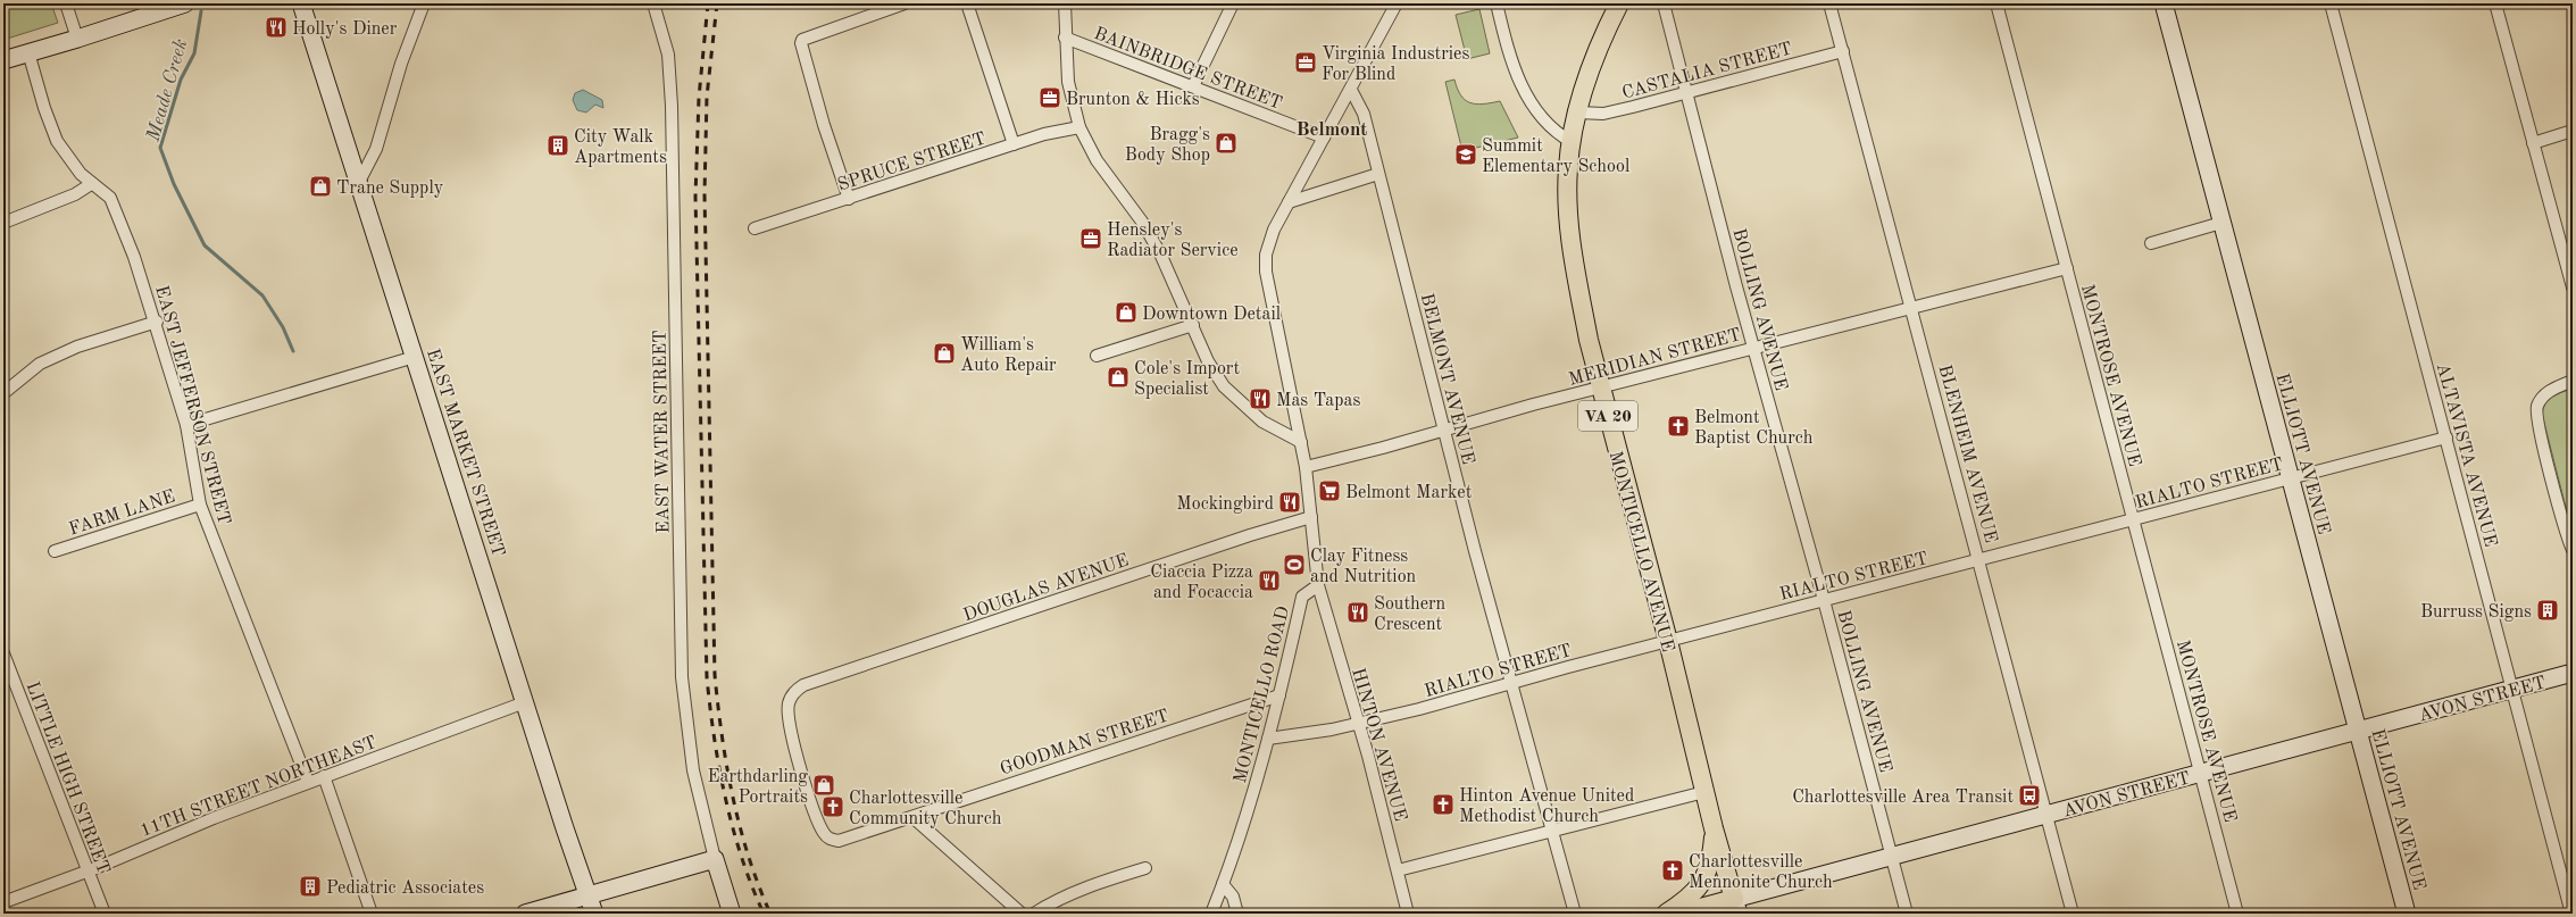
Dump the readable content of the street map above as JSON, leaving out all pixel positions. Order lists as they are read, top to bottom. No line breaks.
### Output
{"streets":{"main road":["VA 20","EAST MARKET STREET","ELLIOTT AVENUE","MONTICELLO AVENUE","AVON STREET"],"street":["BAINBRIDGE STREET","CASTALIA STREET","SPRUCE STREET","BOLLING AVENUE","MERIDIAN STREET","MONTROSE AVENUE","BELMONT AVENUE","EAST JEFFERSON STREET","EAST WATER STREET","BLENHEIM AVENUE","ALTAVISTA AVENUE","RIALTO STREET","FARM LANE","DOUGLAS AVENUE","MONTICELLO ROAD","GOODMAN STREET","HINTON AVENUE","LITTLE HIGH STREET","11TH STREET NORTHEAST"]},"crossings":[["CASTALIA STREET","BOLLING AVENUE"],["CASTALIA STREET","BLENHEIM AVENUE"],["CASTALIA STREET","MONTICELLO AVENUE"],["BOLLING AVENUE","MERIDIAN STREET"],["BOLLING AVENUE","RIALTO STREET"],["BOLLING AVENUE","AVON STREET"],["MERIDIAN STREET","MONTROSE AVENUE"],["MERIDIAN STREET","BELMONT AVENUE"],["MERIDIAN STREET","BLENHEIM AVENUE"],["MERIDIAN STREET","MONTICELLO AVENUE"],["MONTROSE AVENUE","RIALTO STREET"],["MONTROSE AVENUE","AVON STREET"],["BELMONT AVENUE","RIALTO STREET"],["EAST JEFFERSON STREET","FARM LANE"],["EAST JEFFERSON STREET","11TH STREET NORTHEAST"],["VA 20","MONTICELLO AVENUE"],["EAST MARKET STREET","11TH STREET NORTHEAST"],["BLENHEIM AVENUE","RIALTO STREET"],["BLENHEIM AVENUE","AVON STREET"],["ELLIOTT AVENUE","RIALTO STREET"],["ELLIOTT AVENUE","AVON STREET"],["ALTAVISTA AVENUE","RIALTO STREET"],["ALTAVISTA AVENUE","AVON STREET"],["RIALTO STREET","MONTICELLO AVENUE"],["RIALTO STREET","MONTICELLO ROAD"],["RIALTO STREET","HINTON AVENUE"],["MONTICELLO AVENUE","AVON STREET"],["DOUGLAS AVENUE","GOODMAN STREET"],["MONTICELLO ROAD","GOODMAN STREET"],["MONTICELLO ROAD","HINTON AVENUE"],["LITTLE HIGH STREET","11TH STREET NORTHEAST"]],"districts":["Belmont"],"water":["Meade Creek"],"places":{"restaurant":["Holly's Diner","Mas Tapas","Mockingbird","Ciaccia Pizza and Focaccia","Southern Crescent"],"office":["Virginia Industries For Blind","Brunton & Hicks","Hensley's Radiator Service"],"shop":["Bragg's Body Shop","Trane Supply","Downtown Detail","William's Auto Repair","Cole's Import Specialist","Earthdarling Portraits"],"building":["City Walk Apartments","Burruss Signs","Pediatric Associates"],"school or university":["Summit Elementary School"],"church":["Belmont Baptist Church","Hinton Avenue United Methodist Church","Charlottesville Community Church","Charlottesville Mennonite Church"],"supermarket":["Belmont Market"],"sports":["Clay Fitness and Nutrition"],"bus stop":["Charlottesville Area Transit"]}}
